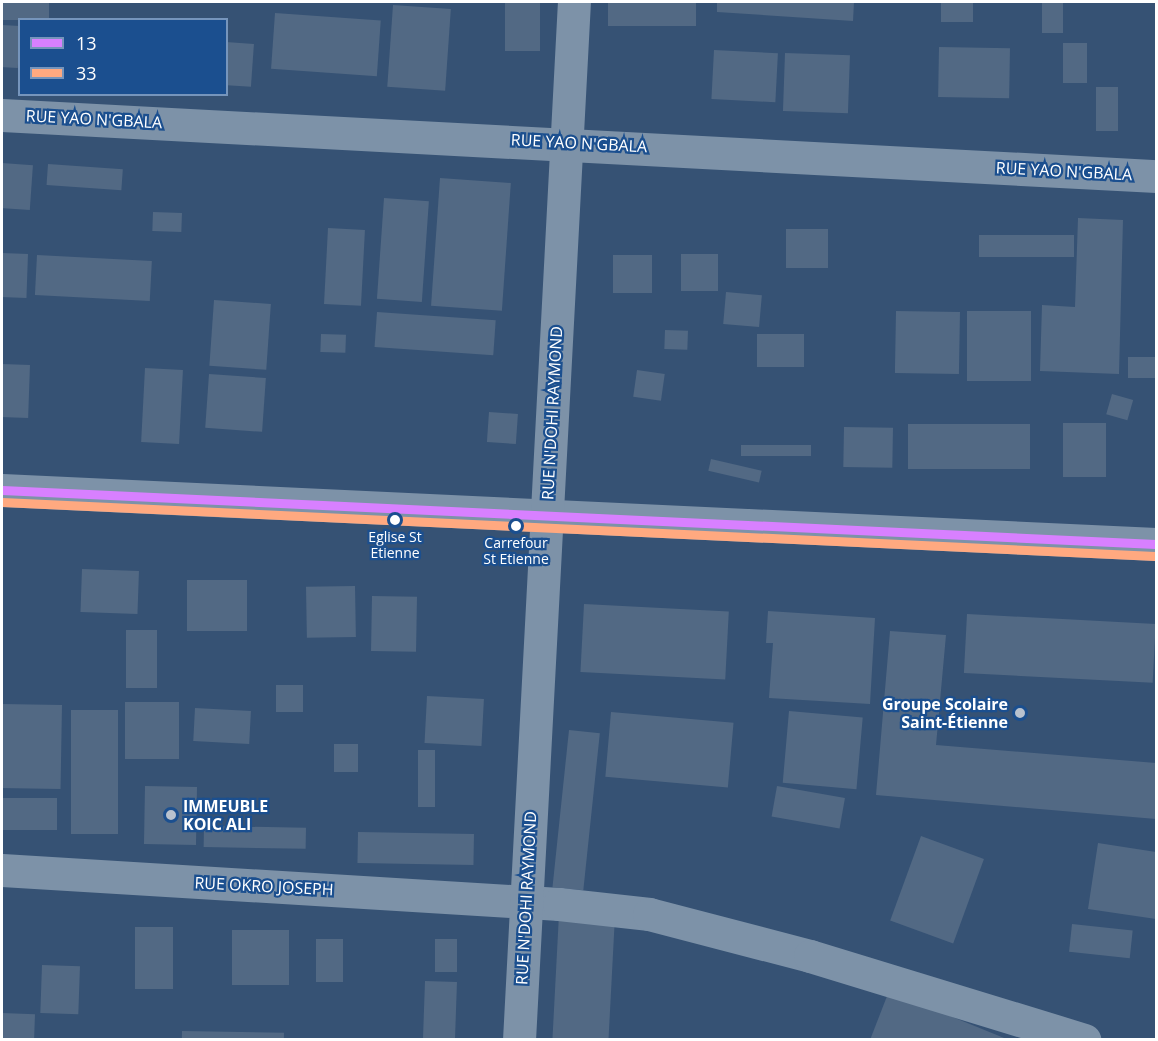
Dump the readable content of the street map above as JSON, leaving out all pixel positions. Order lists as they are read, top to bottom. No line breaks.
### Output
{"streets":{"street":["RUE YAO N'GBALA","RUE N'DOHI RAYMOND","RUE OKRO JOSEPH"]},"crossings":[["RUE YAO N'GBALA","RUE N'DOHI RAYMOND"],["RUE N'DOHI RAYMOND","RUE OKRO JOSEPH"]],"places":["Eglise St Etienne","Carrefour St Etienne","Groupe Scolaire Saint-Étienne","IMMEUBLE KOIC ALI"],"lines":["transit line 13","transit line 33"],"legend":["13","33"]}
